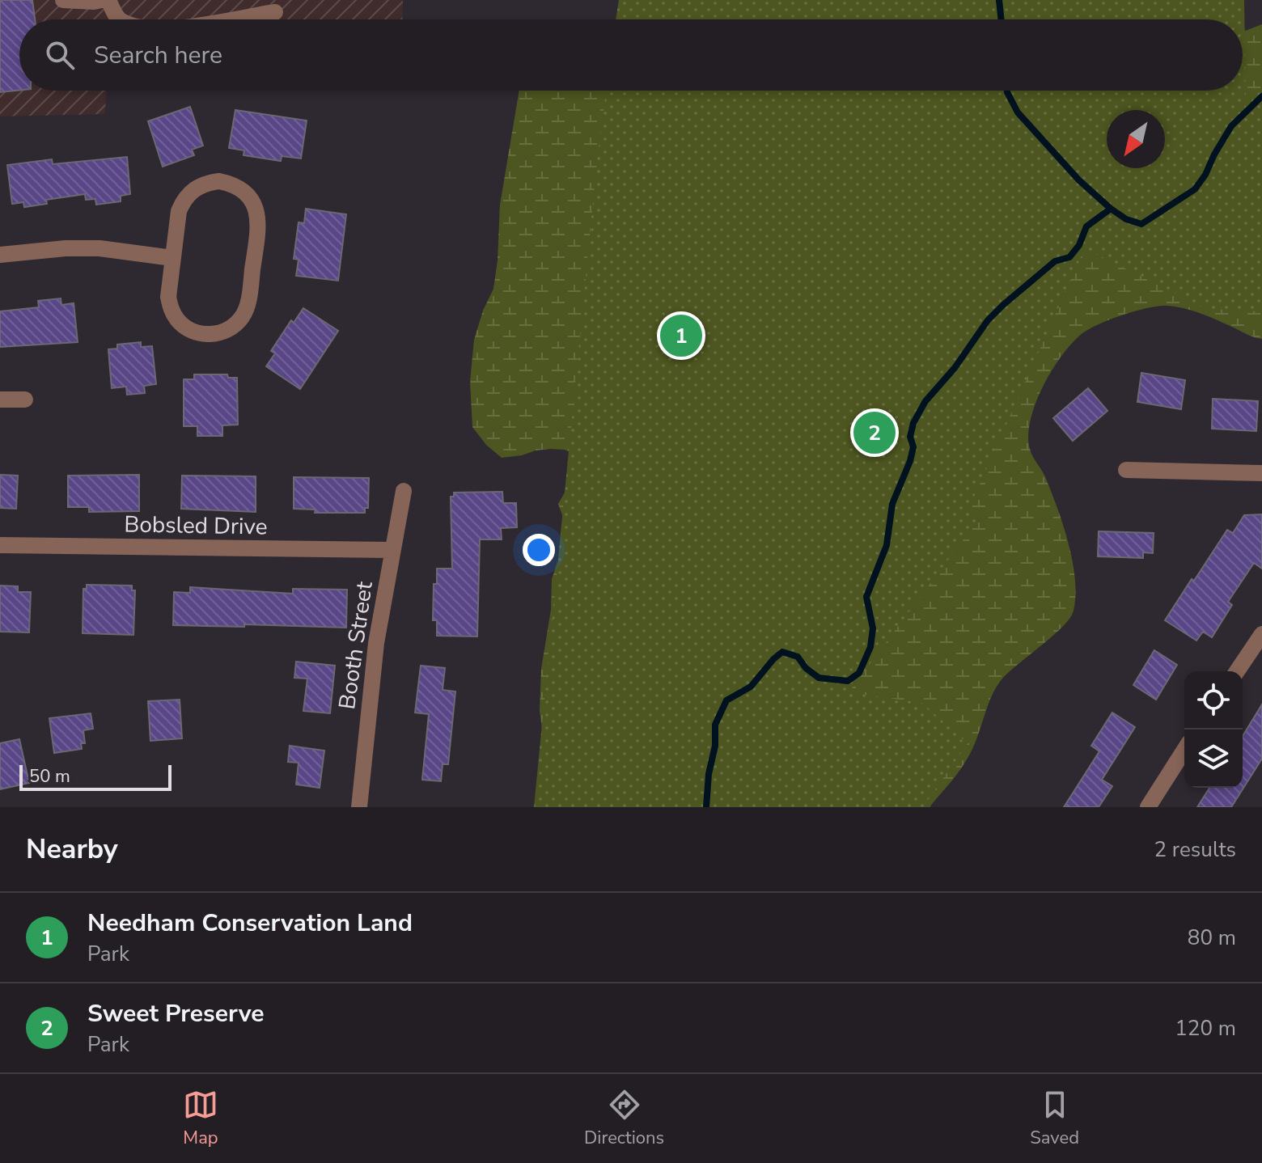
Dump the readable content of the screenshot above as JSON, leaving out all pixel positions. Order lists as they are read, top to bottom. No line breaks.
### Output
{"streets":{"street":["Bobsled Drive","Booth Street"]},"crossings":[["Bobsled Drive","Booth Street"]],"scale_bar":"50 m","north":"bottom left","page":{"search":"Search here","pins":["1","2"],"scale":"50 m","heading":["Nearby","2 results"],"list":[{"mark":"1","name":"Needham Conservation Land","note":"Park","value":"80 m"},{"mark":"2","name":"Sweet Preserve","note":"Park","value":"120 m"}],"nav":["Map","Directions","Saved"]}}
